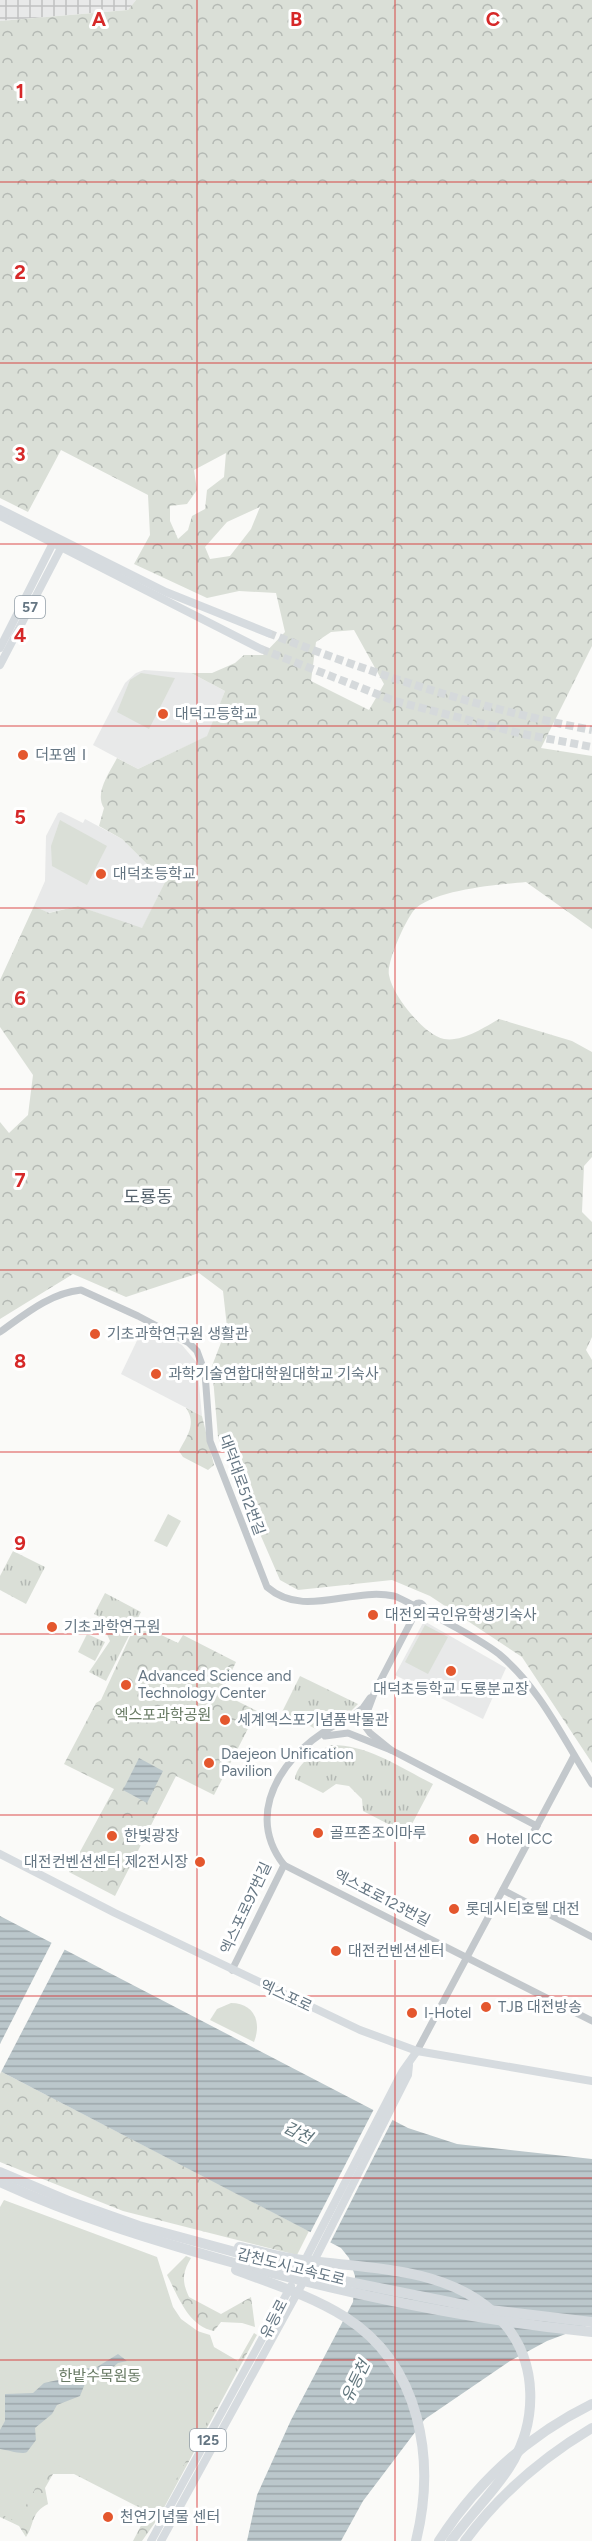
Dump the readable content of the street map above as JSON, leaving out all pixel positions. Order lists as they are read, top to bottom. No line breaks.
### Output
{"streets":{"highway":["갑천도시고속도로"],"main road":["57","엑스포로","유등로","125"],"street":["대덕대로512번길","엑스포로123번길","엑스포로97번길"]},"crossings":[["엑스포로123번길","엑스포로97번길"],["엑스포로97번길","엑스포로"],["엑스포로","유등로"]],"districts":["도룡동"],"water":["갑천","유등천"],"parks":["엑스포과학공원","한밭수목원동"],"places":["대덕고등학교","더포엠Ⅰ","대덕초등학교","기초과학연구원 생활관","과학기술연합대학원대학교 기숙사","대전외국인유학생기숙사","기초과학연구원","대덕초등학교 도룡분교장","Advanced Science and Technology Center","세계엑스포기념품박물관","Daejeon Unification Pavilion","골프존조이마루","한빛광장","Hotel ICC","대전컨벤션센터 제2전시장","롯데시티호텔 대전","대전컨벤션센터","TJB 대전방송","I-Hotel","천연기념물 센터"],"grid":{"columns":["A","B","C"],"rows":["1","2","3","4","5","6","7","8","9"]}}
